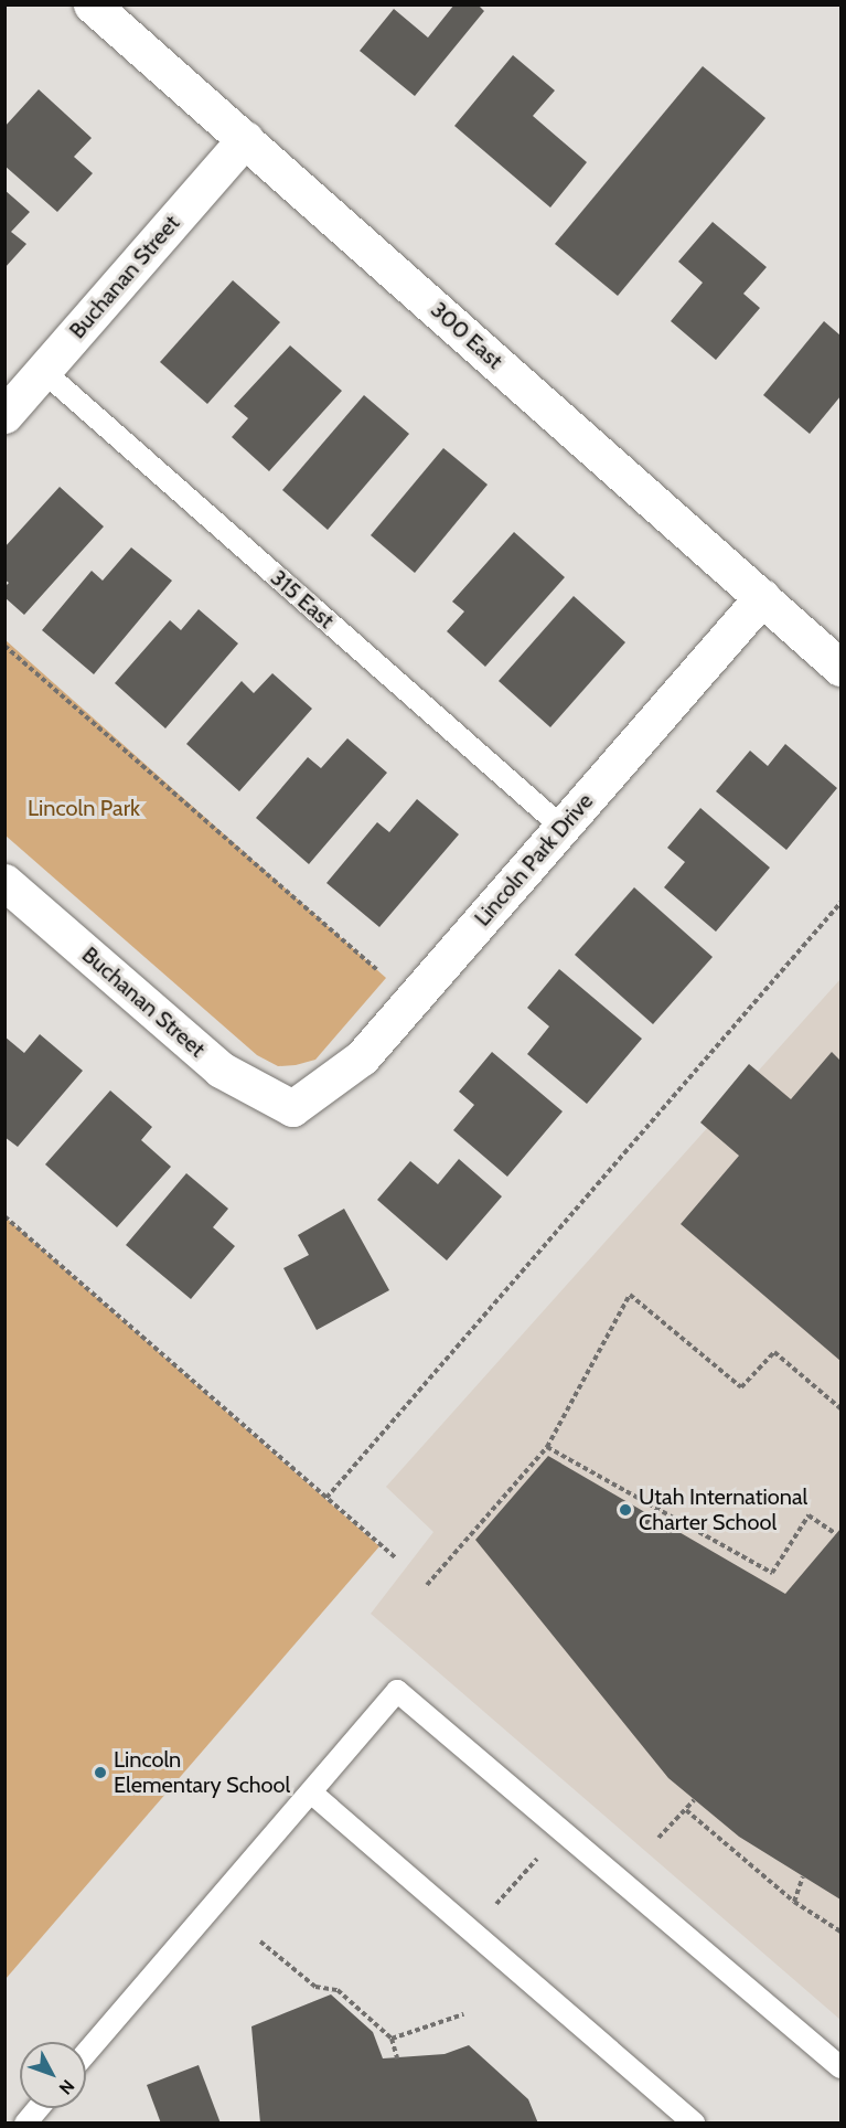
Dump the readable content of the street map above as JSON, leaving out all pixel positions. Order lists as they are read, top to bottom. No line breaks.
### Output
{"streets":{"street":["Buchanan Street","300 East","Lincoln Park Drive"],"lane":["315 East"]},"crossings":[["Buchanan Street","300 East"],["Buchanan Street","315 East"],["Buchanan Street","Lincoln Park Drive"],["300 East","Lincoln Park Drive"],["315 East","Lincoln Park Drive"]],"parks":["Lincoln Park"],"places":["Utah International Charter School","Lincoln Elementary School"],"north":"bottom right"}
